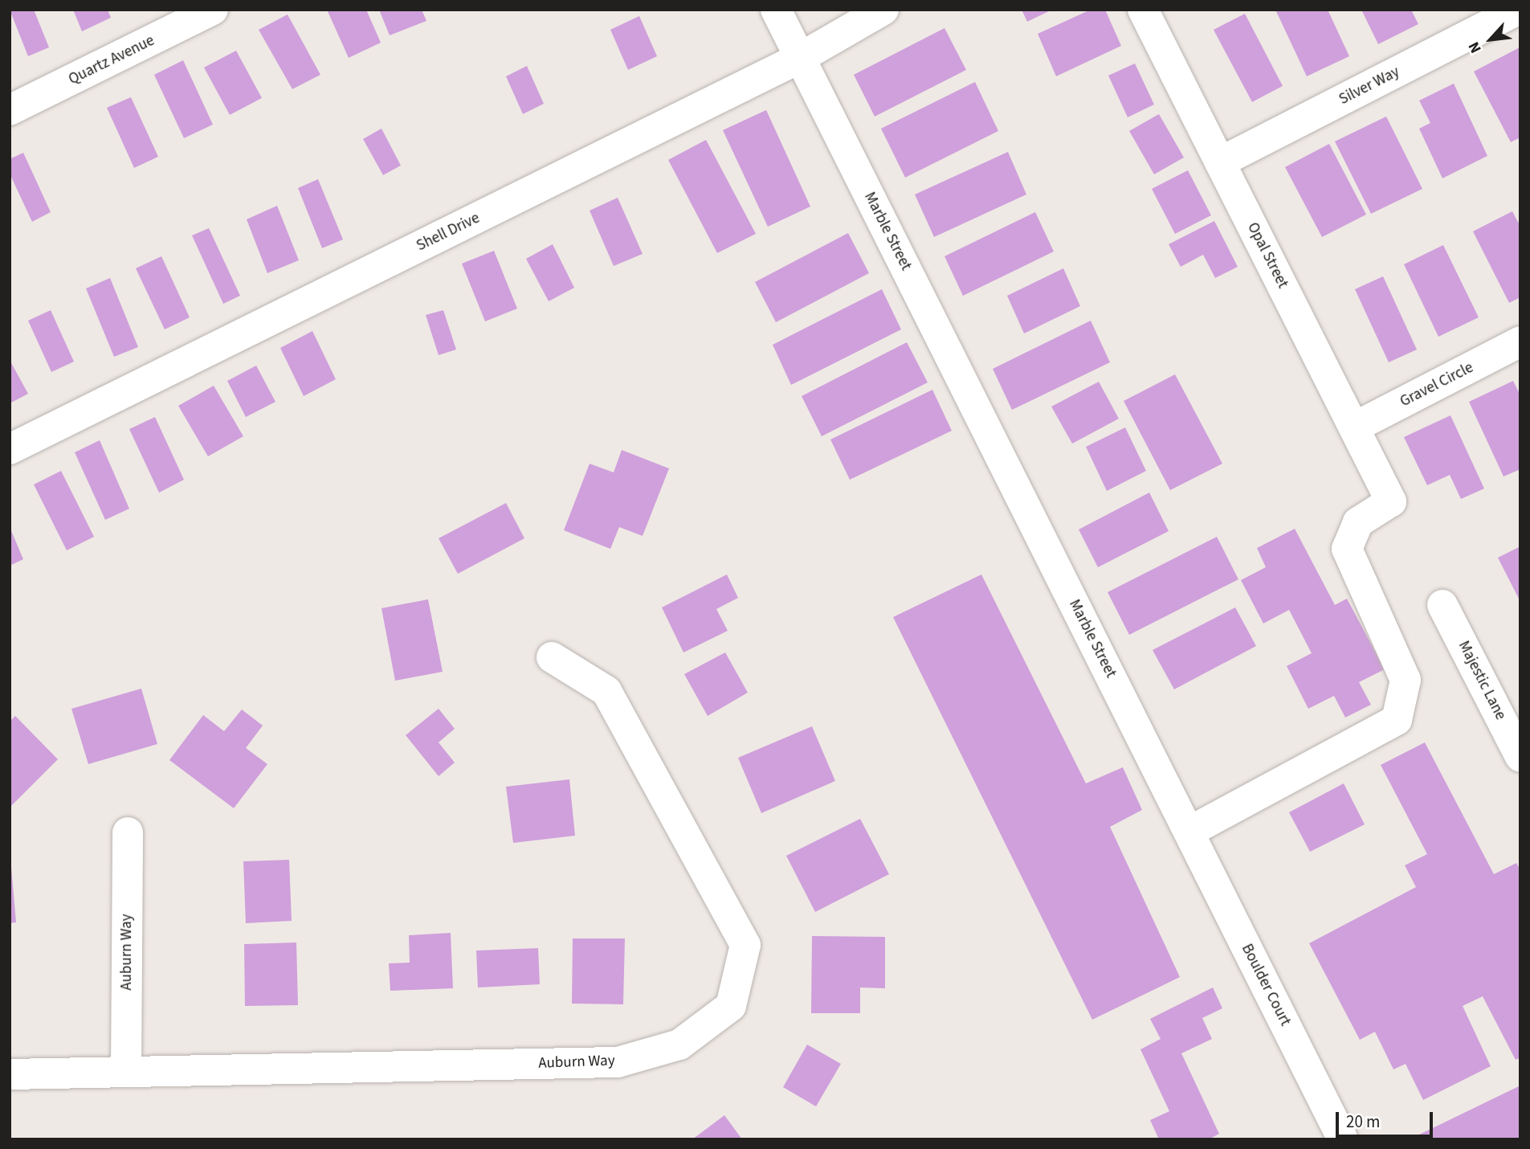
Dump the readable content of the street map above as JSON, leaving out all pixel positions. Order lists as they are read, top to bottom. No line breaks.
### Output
{"streets":{"street":["Quartz Avenue","Silver Way","Marble Street","Shell Drive","Opal Street","Gravel Circle","Majestic Lane","Auburn Way","Boulder Court"]},"crossings":[["Silver Way","Opal Street"],["Marble Street","Shell Drive"],["Marble Street","Opal Street"],["Marble Street","Boulder Court"],["Opal Street","Gravel Circle"],["Opal Street","Boulder Court"]],"scale_bar":"20 m","north":"bottom left"}
